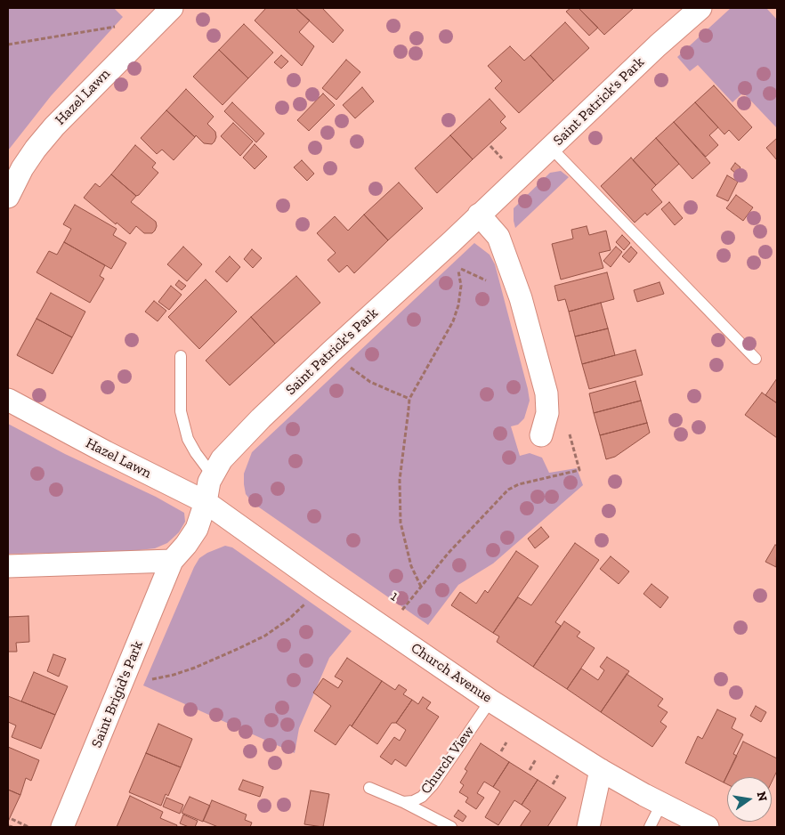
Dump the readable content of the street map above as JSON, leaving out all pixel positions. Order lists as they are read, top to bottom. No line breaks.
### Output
{"streets":{"street":["Hazel Lawn","Saint Patrick's Park","Church Avenue","Saint Brigid's Park"],"lane":["Church View"]},"crossings":[["Hazel Lawn","Saint Patrick's Park"],["Hazel Lawn","Church Avenue"],["Hazel Lawn","Saint Brigid's Park"],["Saint Patrick's Park","Church Avenue"],["Saint Patrick's Park","Saint Brigid's Park"],["Church Avenue","Saint Brigid's Park"],["Church Avenue","Church View"]],"north":"right"}
